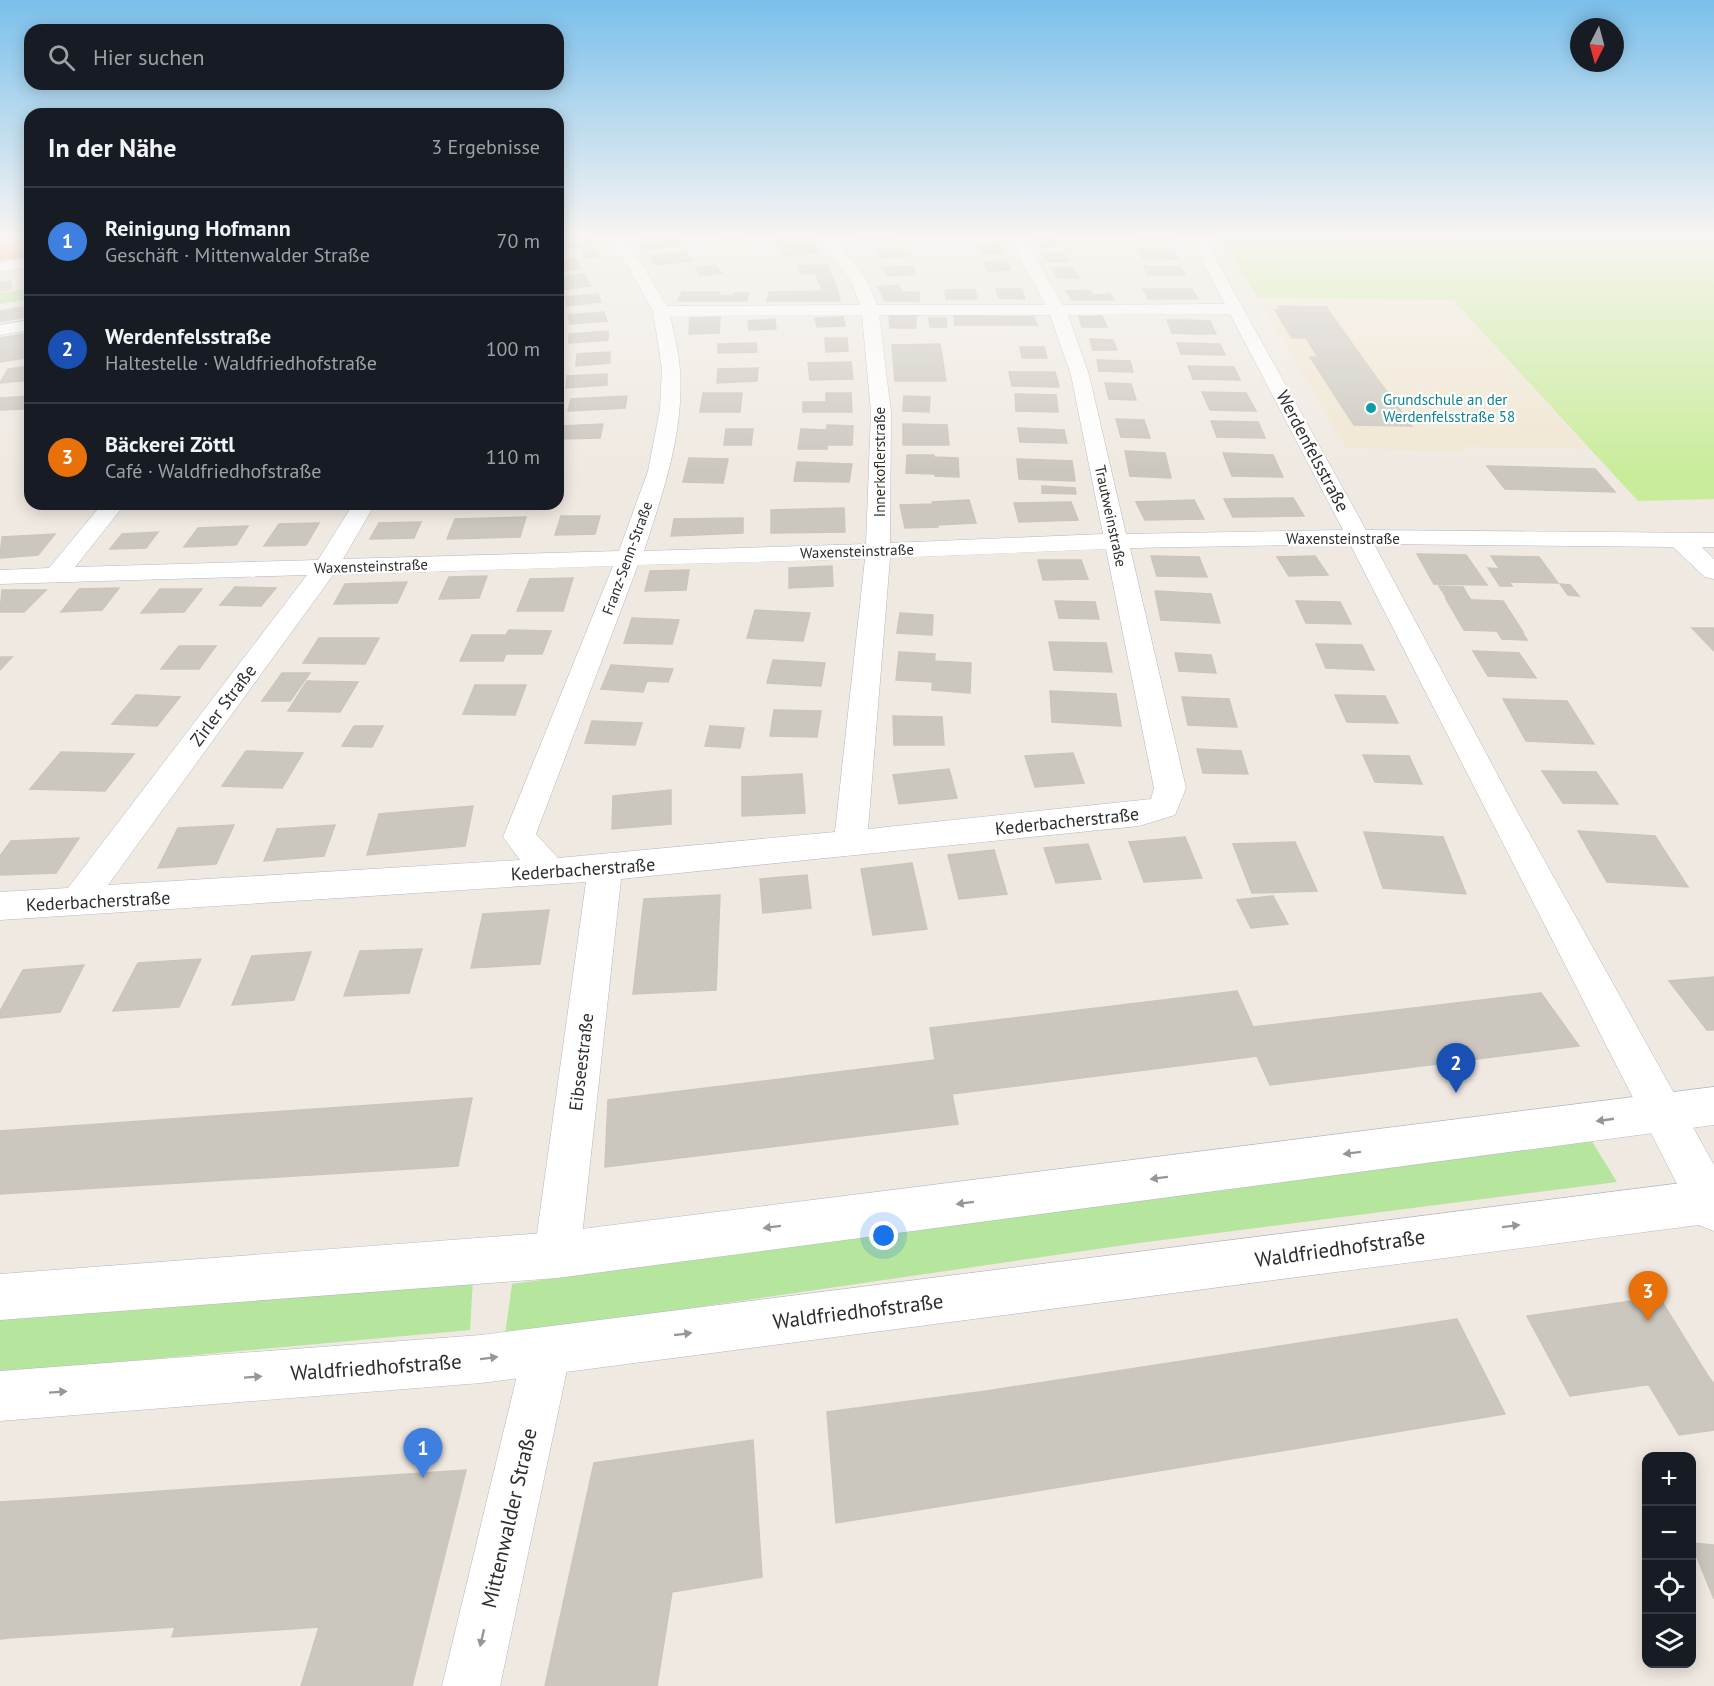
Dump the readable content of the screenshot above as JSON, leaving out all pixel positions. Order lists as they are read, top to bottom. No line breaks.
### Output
{"streets":{"street":["Werdenfelsstraße","Innerkoflerstraße","Trautweinstraße","Waxensteinstraße","Franz-Senn-Straße","Zirler Straße","Kederbacherstraße","Eibseestraße","Waldfriedhofstraße","Mittenwalder Straße"]},"crossings":[["Werdenfelsstraße","Waxensteinstraße"],["Werdenfelsstraße","Waldfriedhofstraße"],["Innerkoflerstraße","Waxensteinstraße"],["Innerkoflerstraße","Kederbacherstraße"],["Trautweinstraße","Waxensteinstraße"],["Trautweinstraße","Kederbacherstraße"],["Waxensteinstraße","Franz-Senn-Straße"],["Waxensteinstraße","Zirler Straße"],["Franz-Senn-Straße","Kederbacherstraße"],["Zirler Straße","Kederbacherstraße"],["Kederbacherstraße","Eibseestraße"],["Waldfriedhofstraße","Mittenwalder Straße"]],"one_way":["Mittenwalder Straße"],"places":["Grundschule an der Werdenfelsstraße 58"],"north":"bottom","page":{"search":"Hier suchen","heading":["In der Nähe","3 Ergebnisse"],"list":[{"mark":"1","name":"Reinigung Hofmann","note":"Geschäft · Mittenwalder Straße","value":"70 m"},{"mark":"2","name":"Werdenfelsstraße","note":"Haltestelle · Waldfriedhofstraße","value":"100 m"},{"mark":"3","name":"Bäckerei Zöttl","note":"Café · Waldfriedhofstraße","value":"110 m"}],"pins":["2","3","1"],"map_buttons":["+","−"]}}
